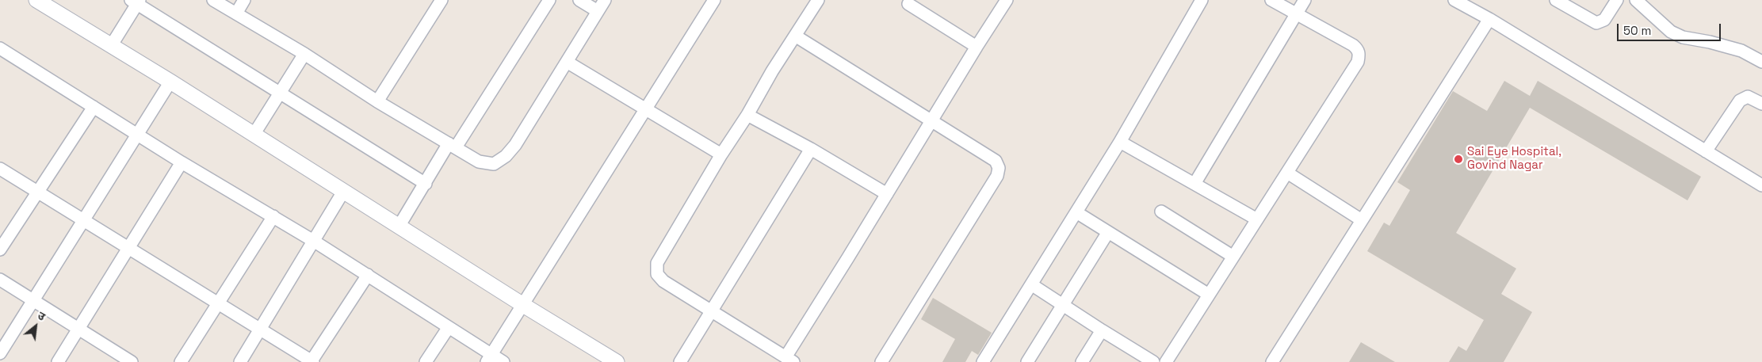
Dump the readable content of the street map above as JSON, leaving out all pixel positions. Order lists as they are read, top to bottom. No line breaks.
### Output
{"places":["Sai Eye Hospital, Govind Nagar"],"scale_bar":"50 m","north":"top right"}
